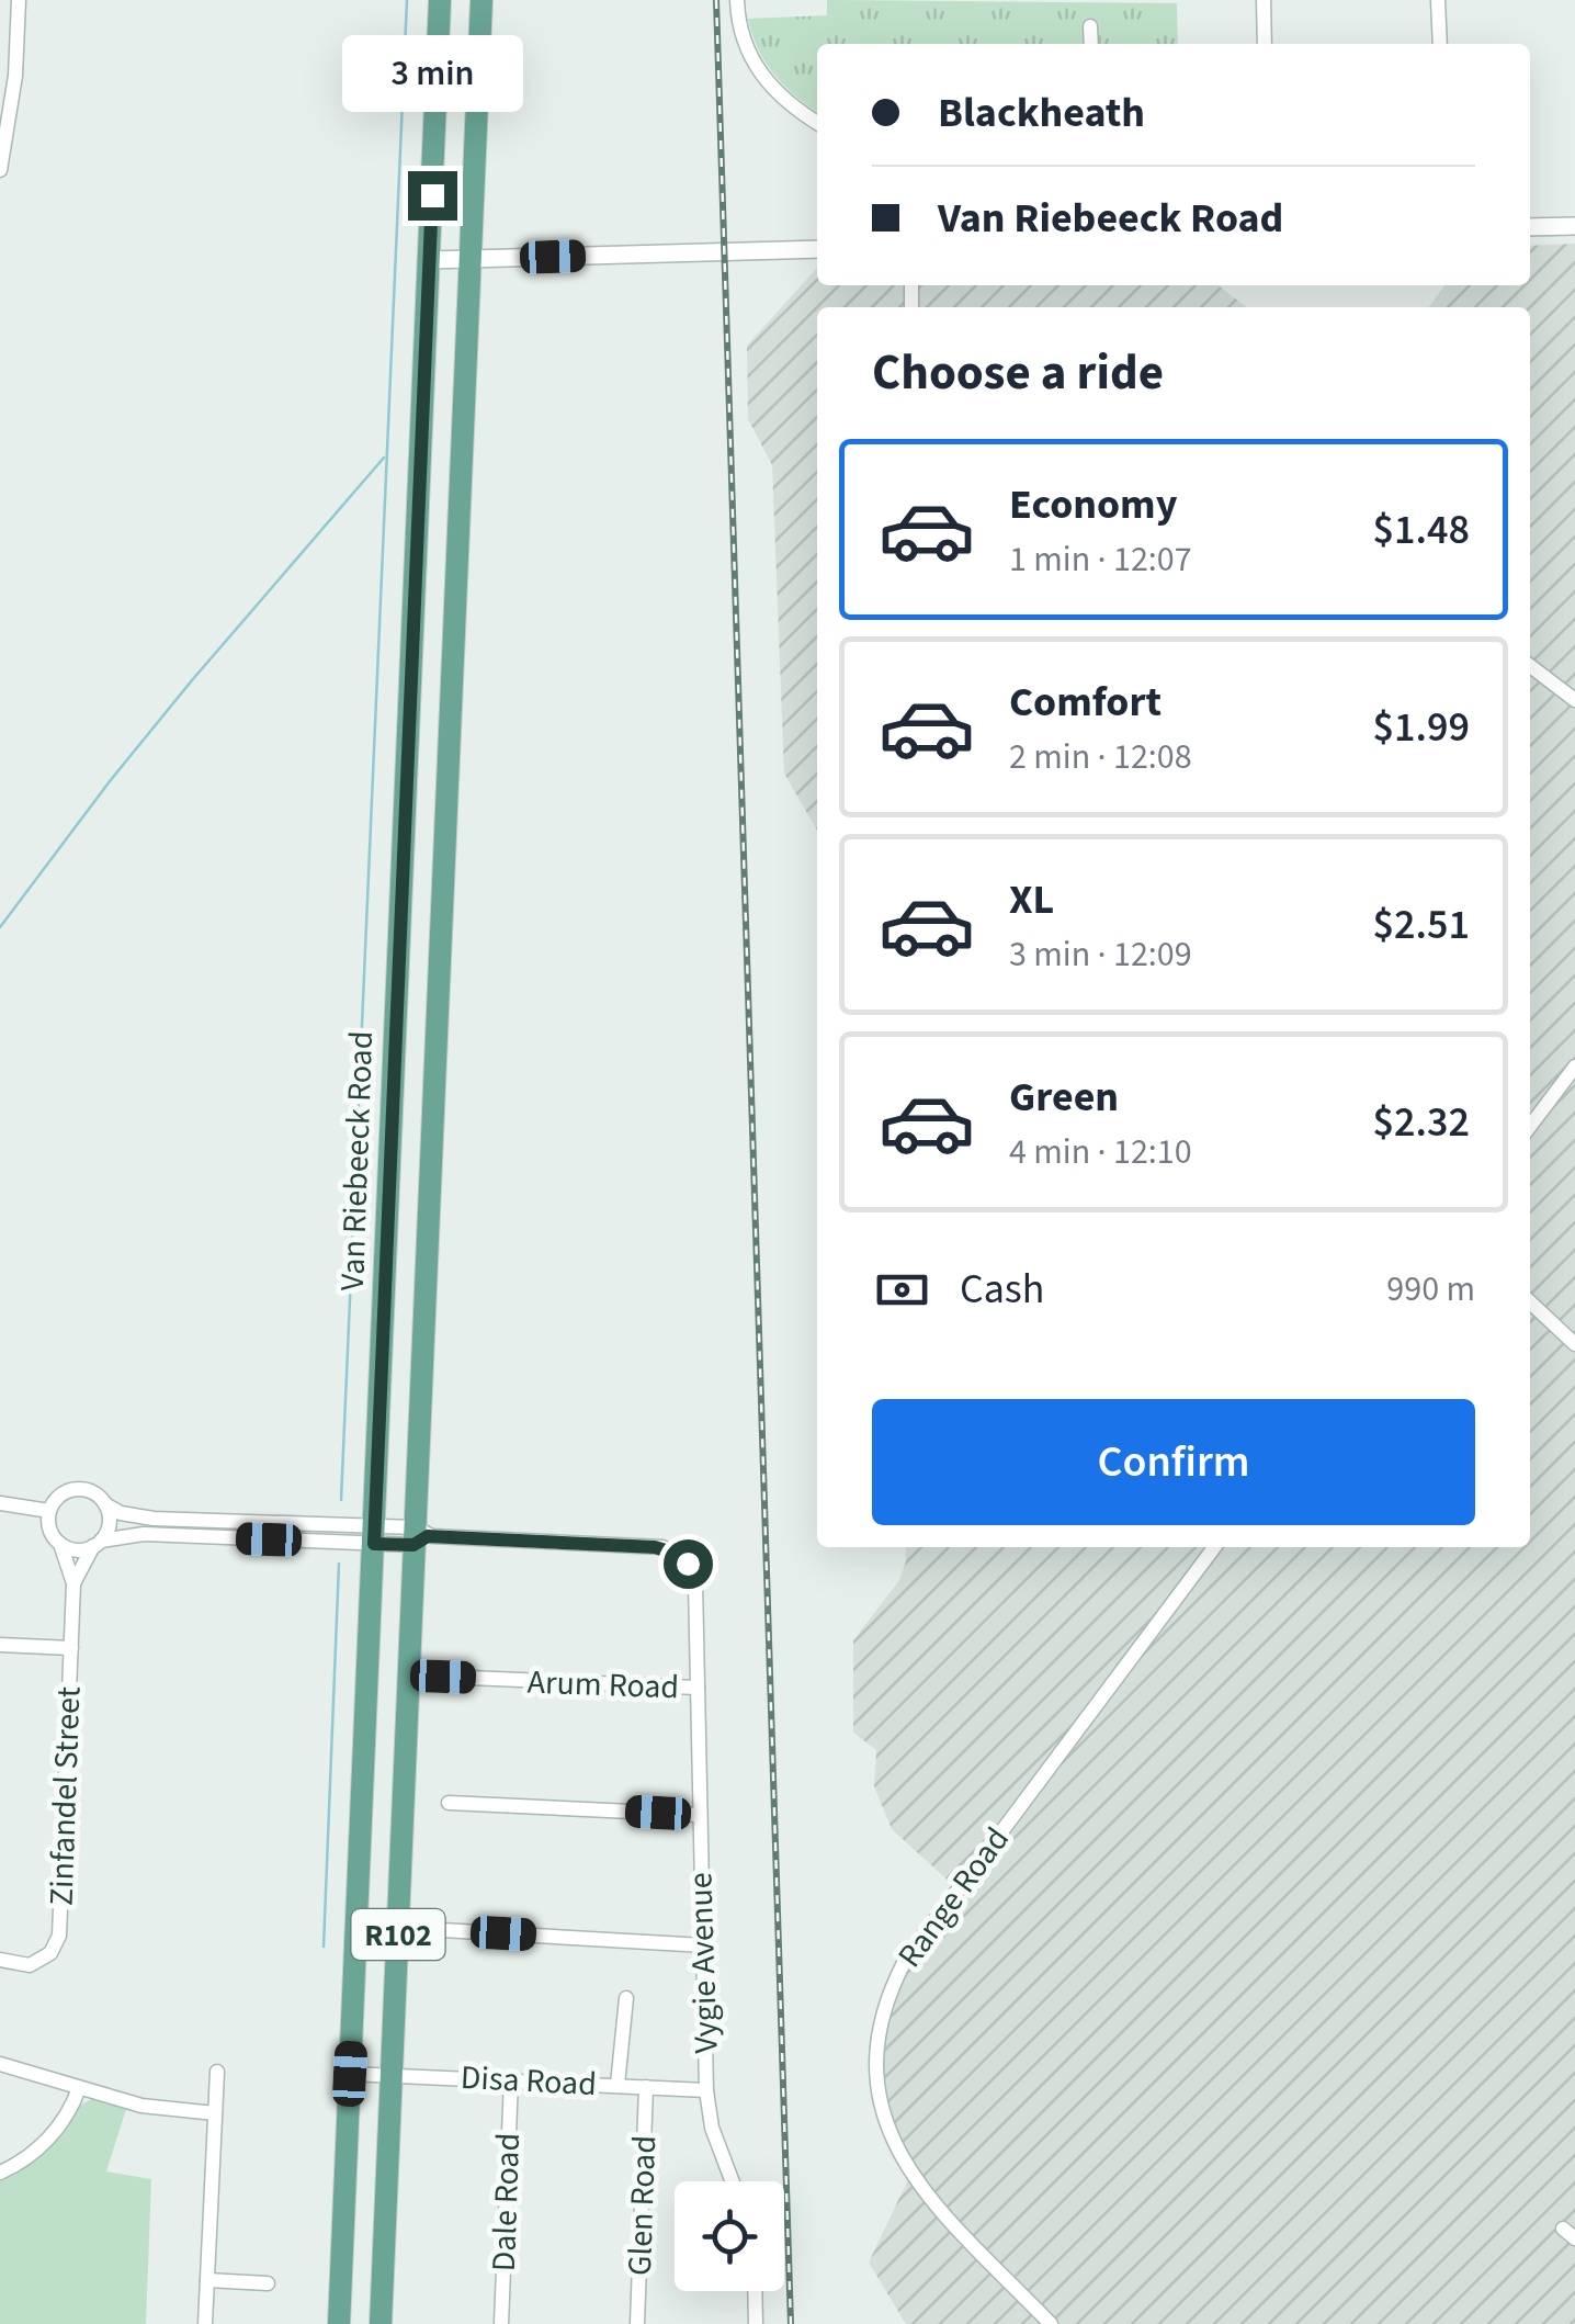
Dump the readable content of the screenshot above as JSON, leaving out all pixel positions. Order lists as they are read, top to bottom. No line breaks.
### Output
{"streets":{"main road":["Van Riebeeck Road","R102"],"street":["Arum Road","Zinfandel Street","Range Road","Vygie Avenue","Disa Road","Dale Road","Glen Road"]},"crossings":[["Van Riebeeck Road","Disa Road"],["Arum Road","Vygie Avenue"],["R102","Vygie Avenue"],["R102","Disa Road"],["Vygie Avenue","Disa Road"],["Disa Road","Dale Road"],["Disa Road","Glen Road"]],"page":{"bubble":"3 min","banner":["Blackheath","Van Riebeeck Road"],"heading":"Choose a ride","list":[{"name":"Economy","note":"1 min · 12:07","value":"$1.48"},{"name":"Comfort","note":"2 min · 12:08","value":"$1.99"},{"name":"XL","note":"3 min · 12:09","value":"$2.51"},{"name":"Green","note":"4 min · 12:10","value":"$2.32"}],"pay":["Cash","990 m"],"buttons":"Confirm"}}
